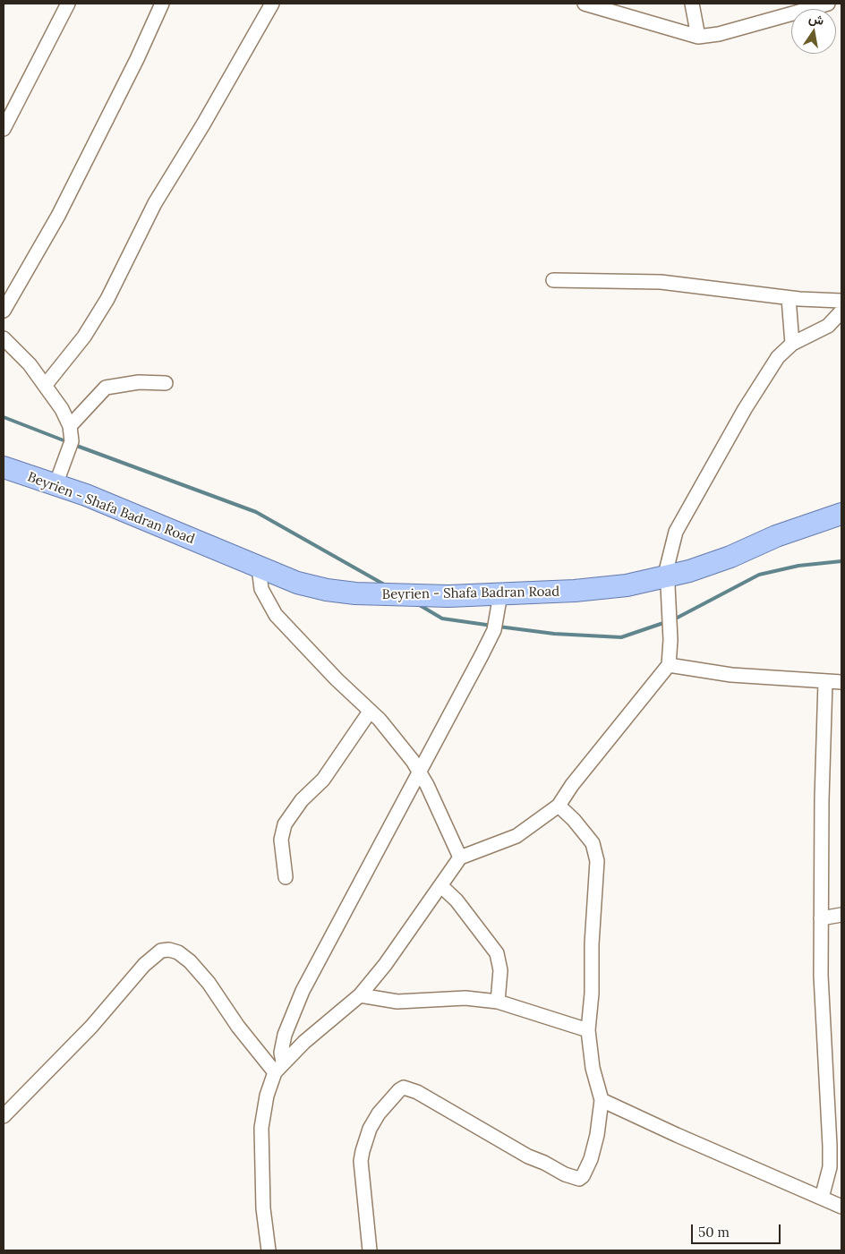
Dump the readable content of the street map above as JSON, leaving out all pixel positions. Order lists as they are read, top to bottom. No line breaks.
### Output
{"streets":{"main road":["Beyrien - Shafa Badran Road"]},"scale_bar":"50 m","north":"top"}
